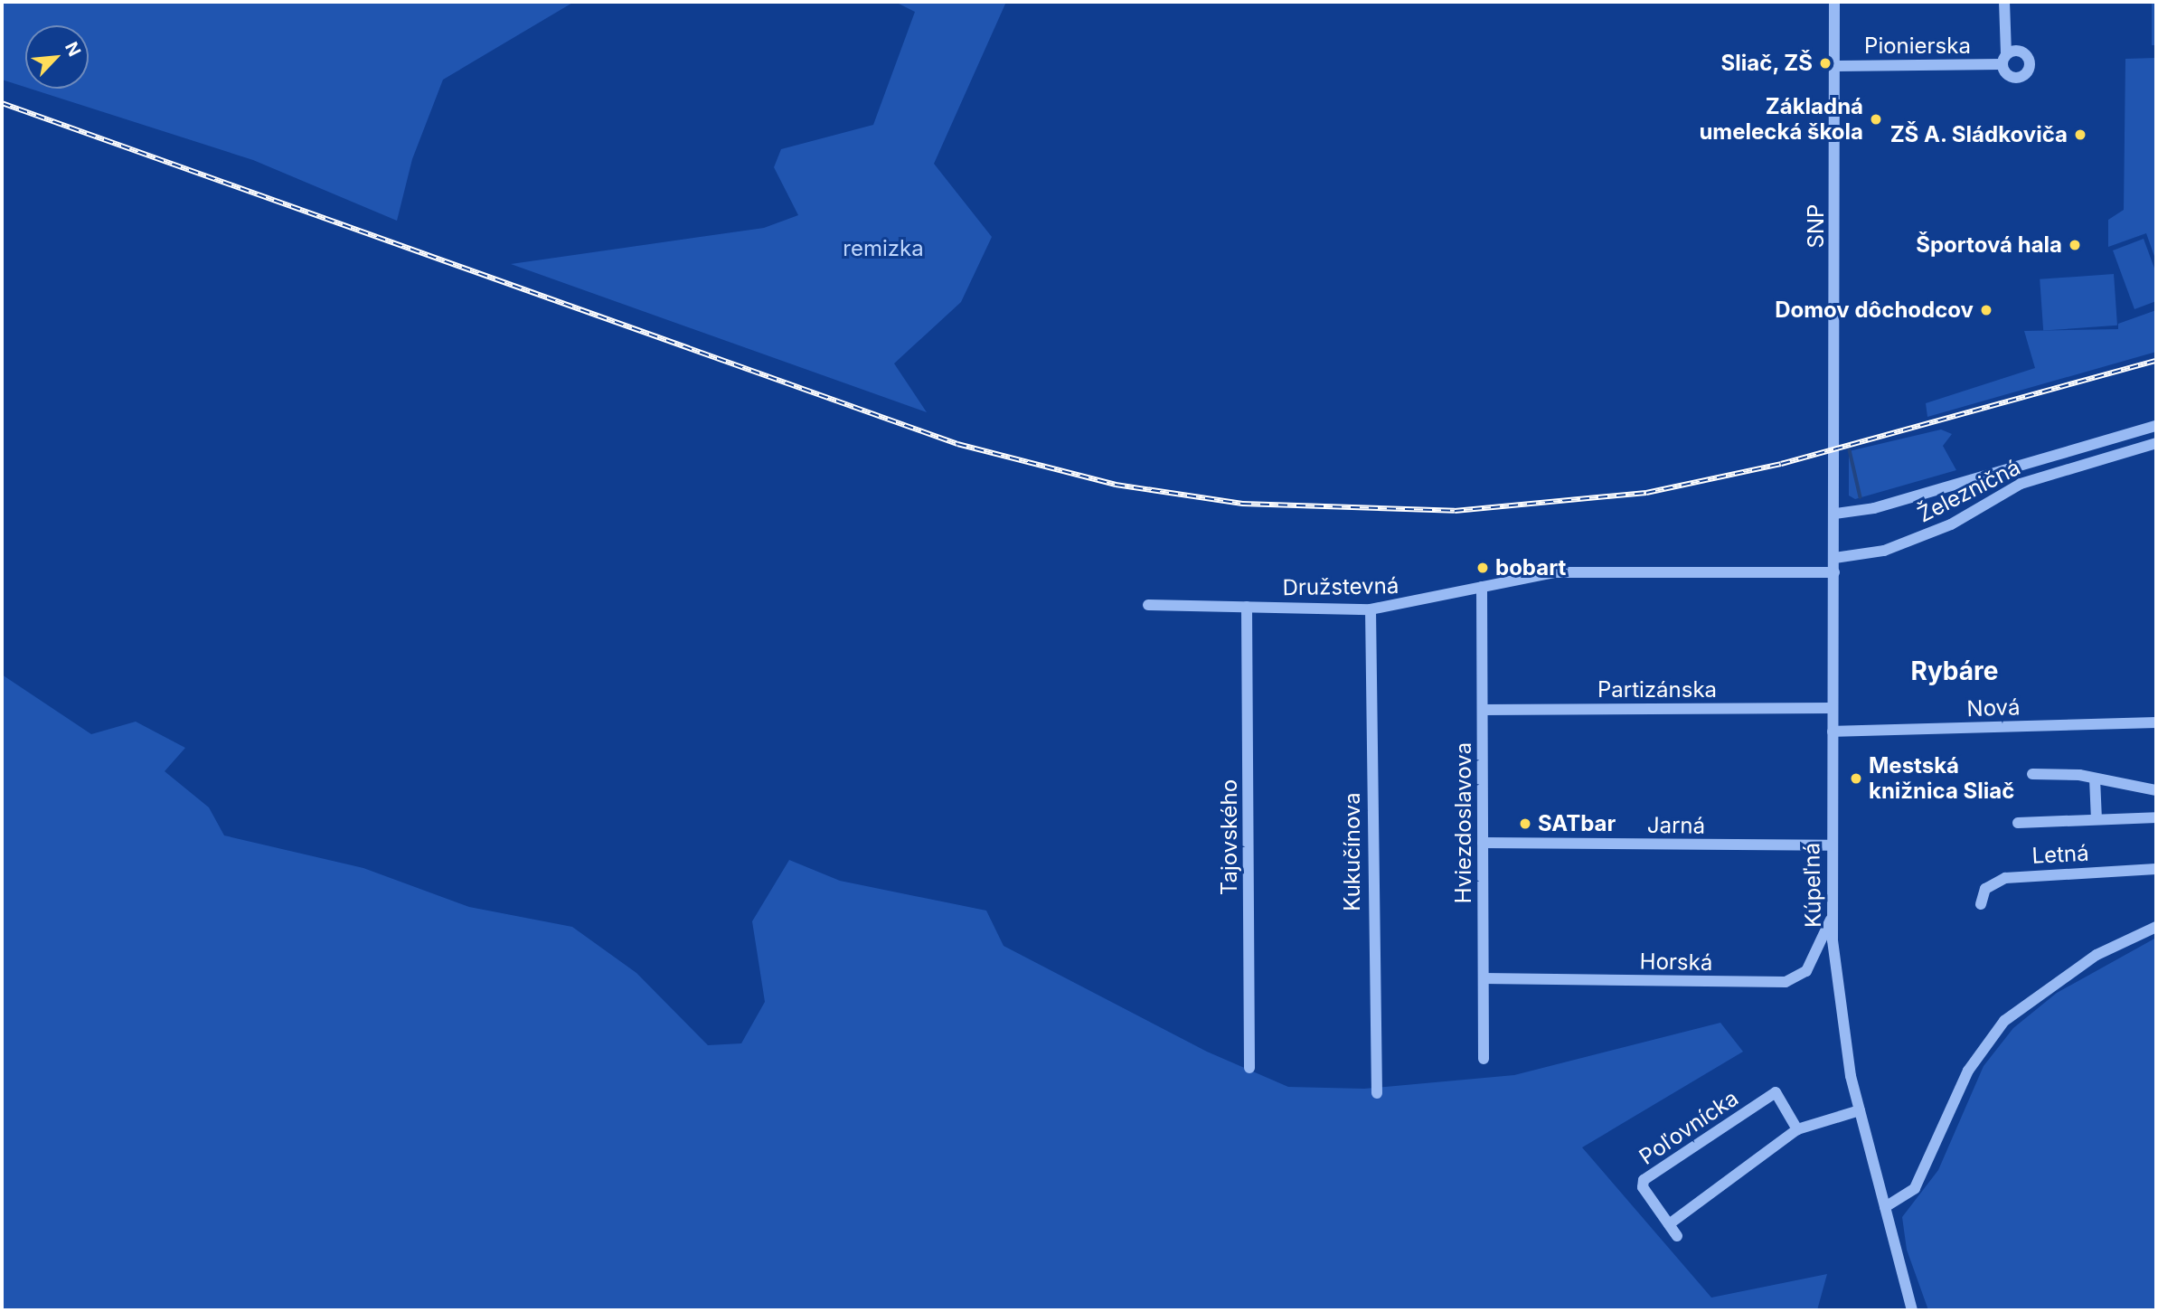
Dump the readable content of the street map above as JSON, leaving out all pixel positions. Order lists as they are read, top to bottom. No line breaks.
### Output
{"streets":{"street":["Pionierska","SNP","Železničná","Družstevná","Partizánska","Nová","Hviezdoslavova","Jarná","Tajovského","Kukučínova","Letná","Kúpeľná","Horská","Poľovnícka"]},"crossings":[["Pionierska","SNP"],["SNP","Kúpeľná"],["Železničná","Kúpeľná"],["Družstevná","Hviezdoslavova"],["Družstevná","Tajovského"],["Družstevná","Kukučínova"],["Družstevná","Kúpeľná"],["Partizánska","Hviezdoslavova"],["Partizánska","Kúpeľná"],["Nová","Kúpeľná"],["Hviezdoslavova","Jarná"],["Hviezdoslavova","Horská"],["Jarná","Kúpeľná"],["Kúpeľná","Horská"]],"districts":["Rybáre"],"parks":["remizka"],"places":["Sliač, ZŠ","Základná umelecká škola","ZŠ A. Sládkoviča","Športová hala","Domov dôchodcov","bobart","Mestská knižnica Sliač","SATbar"],"north":"top right"}
